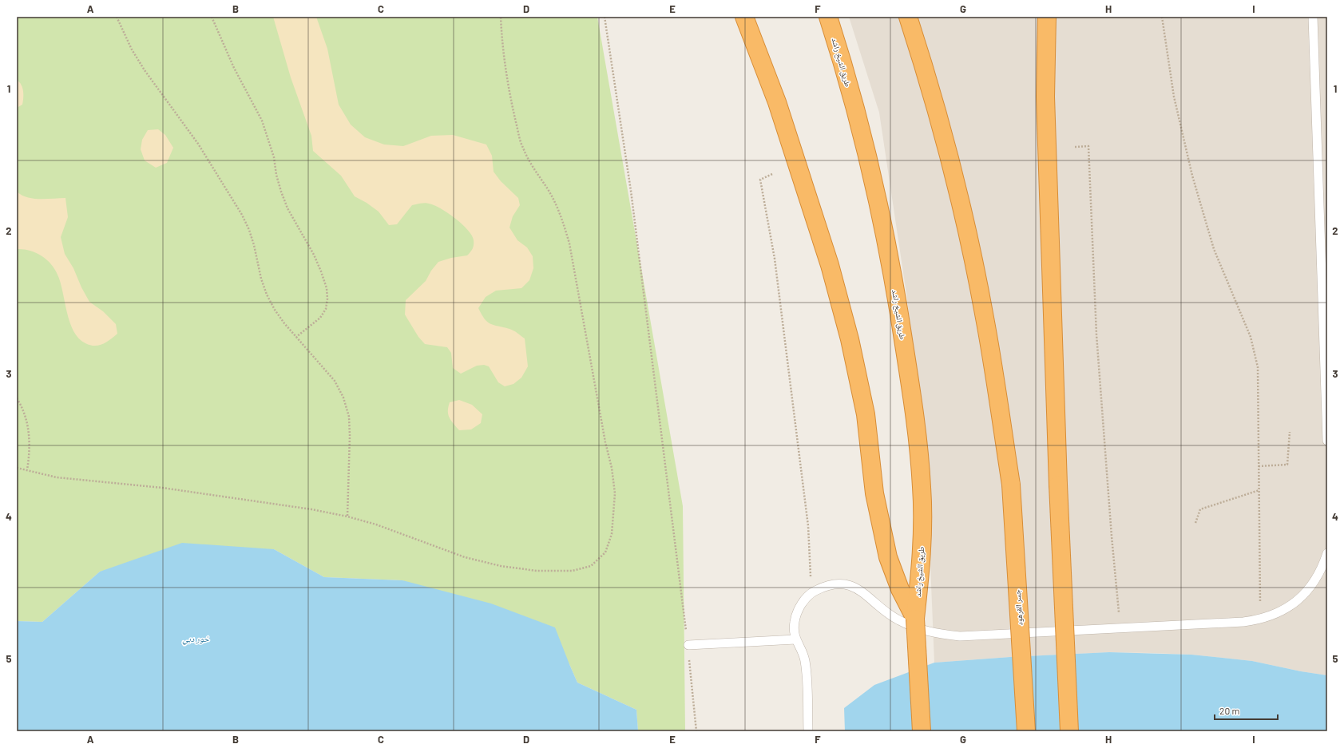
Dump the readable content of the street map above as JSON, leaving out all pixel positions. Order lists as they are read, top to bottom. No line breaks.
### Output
{"streets":{"highway":["طريق الشيخ راشد","جسر القرهود"]},"water":["خور دبي"],"scale_bar":"20 m","grid":{"columns":["A","B","C","D","E","F","G","H","I"],"rows":["1","2","3","4","5"]}}
